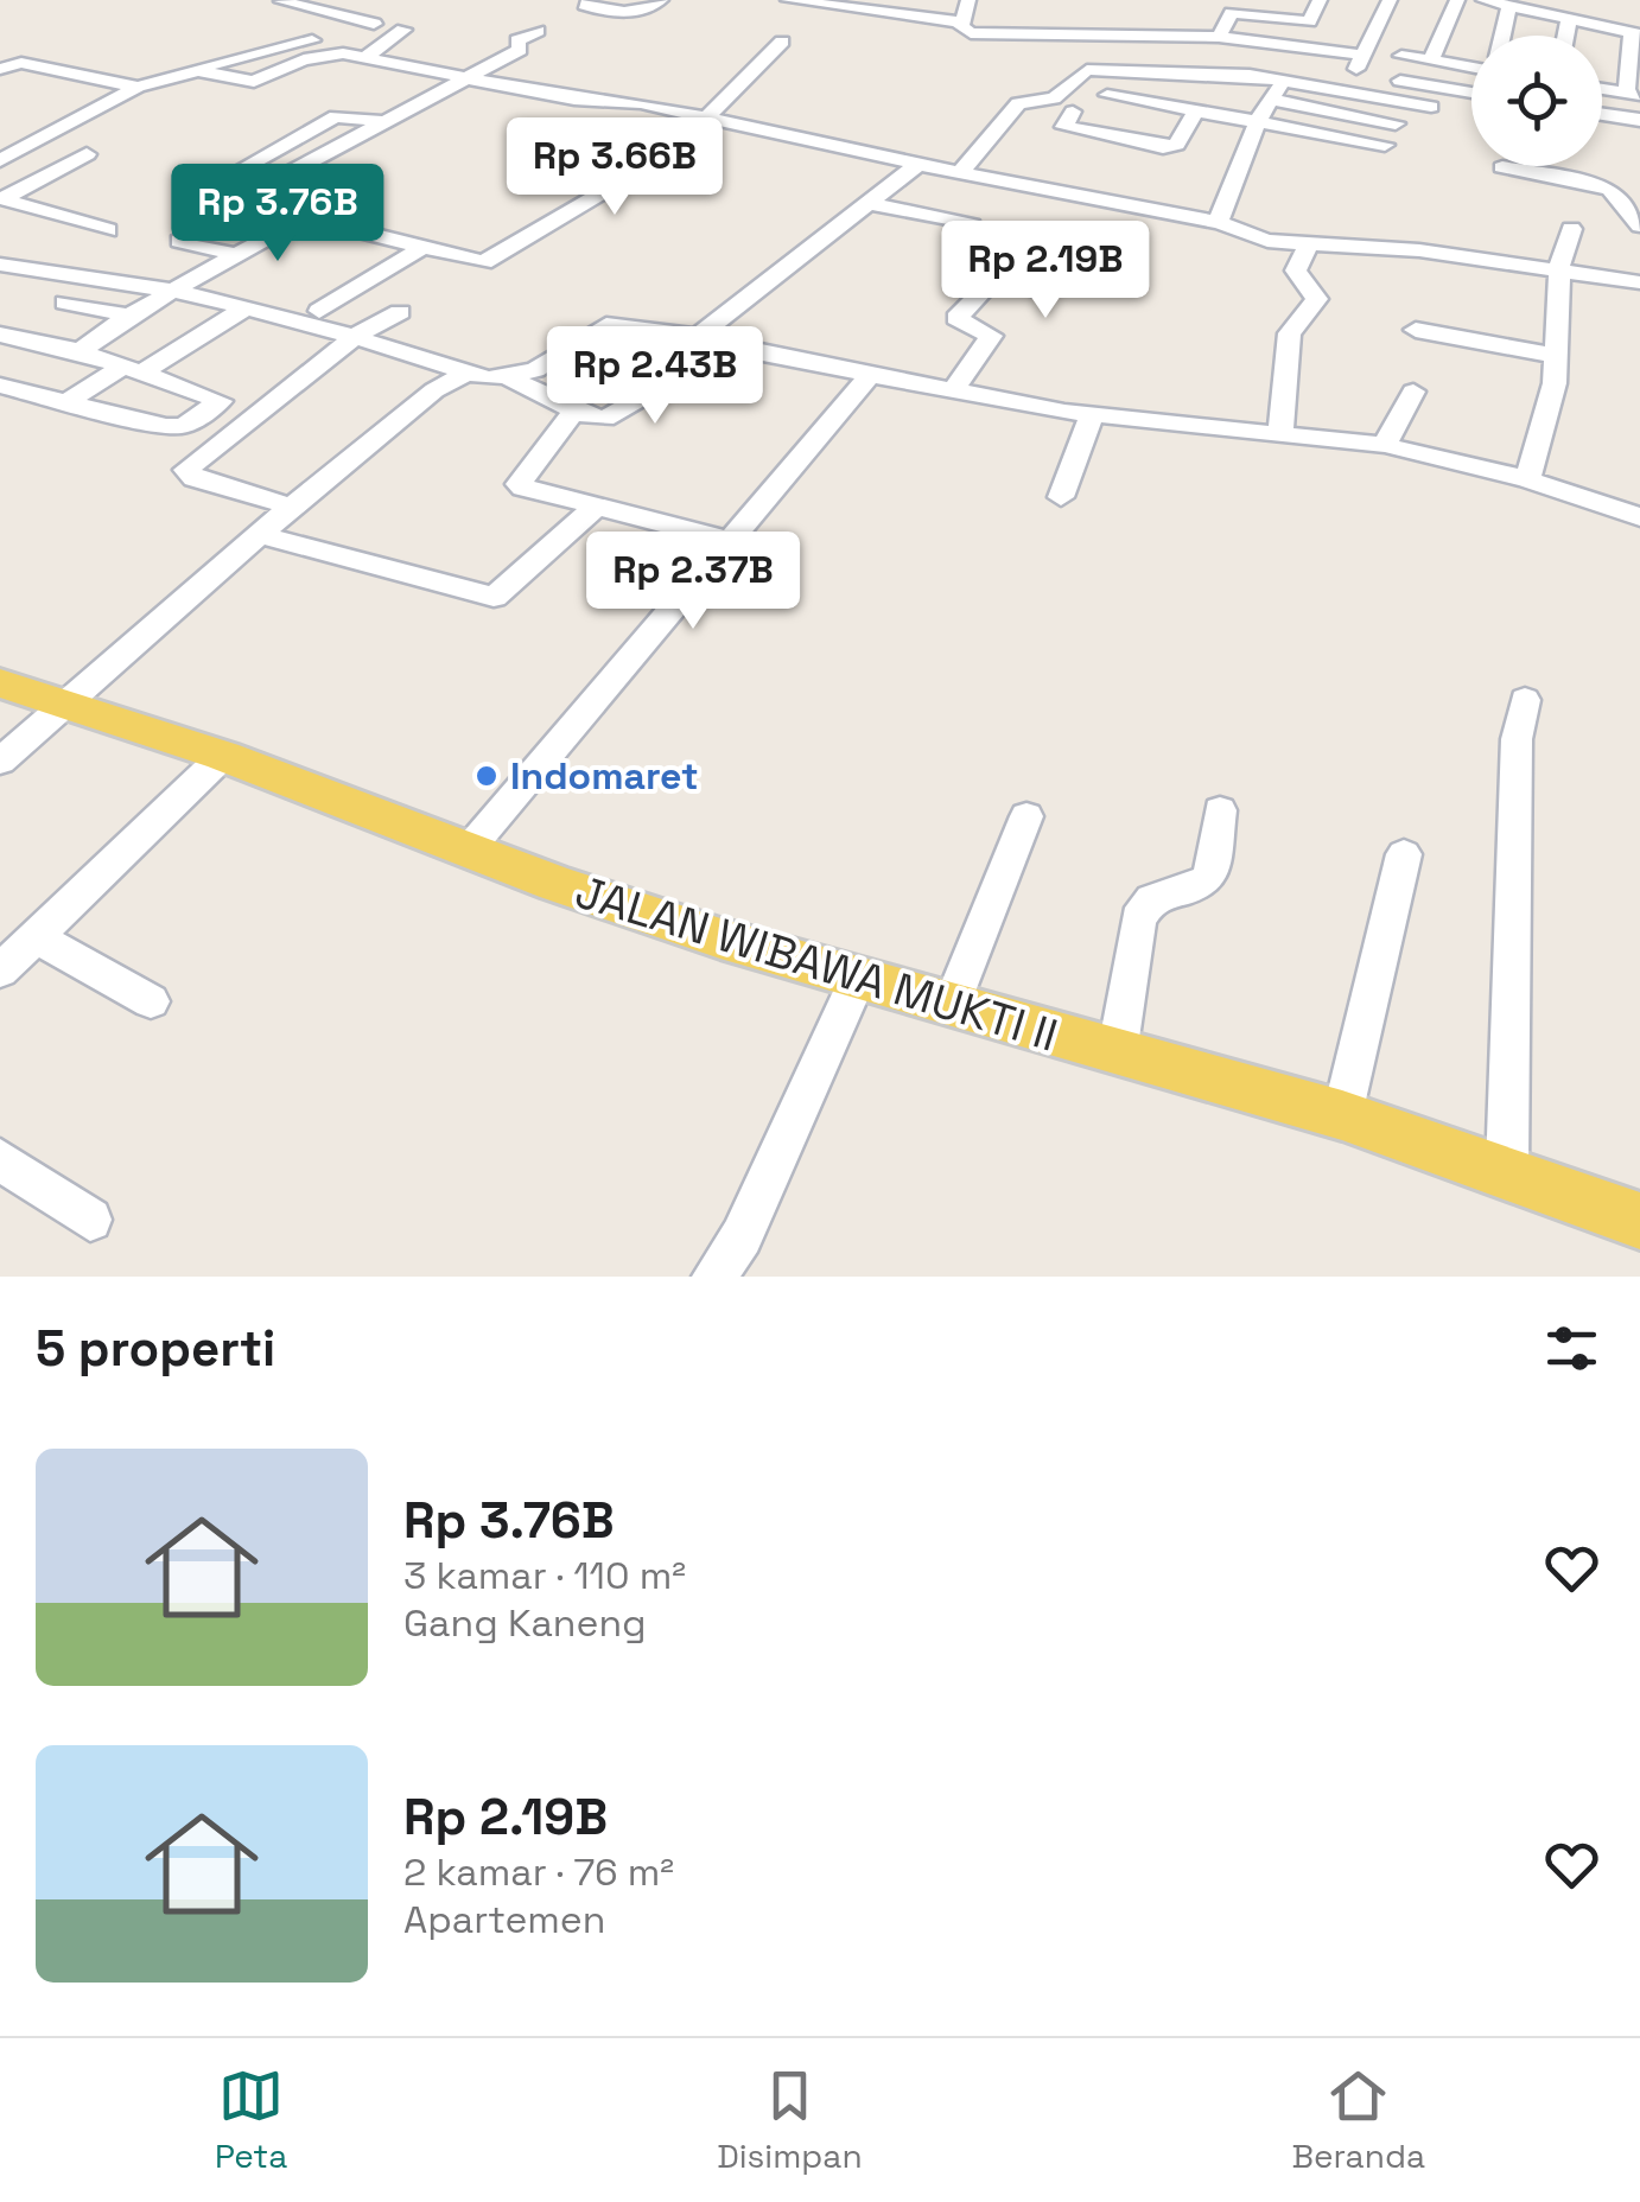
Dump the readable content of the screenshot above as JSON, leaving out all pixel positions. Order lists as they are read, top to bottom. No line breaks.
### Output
{"streets":{"main road":["JALAN WIBAWA MUKTI II"]},"places":["Indomaret"],"page":{"price":["Rp 3.66B","Rp 3.76B","Rp 2.19B","Rp 2.43B","Rp 2.37B"],"heading":"5 properti","list":[{"name":"Rp 3.76B","note":"3 kamar · 110 m² · Gang Kaneng"},{"name":"Rp 2.19B","note":"2 kamar · 76 m² · Apartemen"}],"tabs":["Peta","Disimpan","Beranda"]}}
